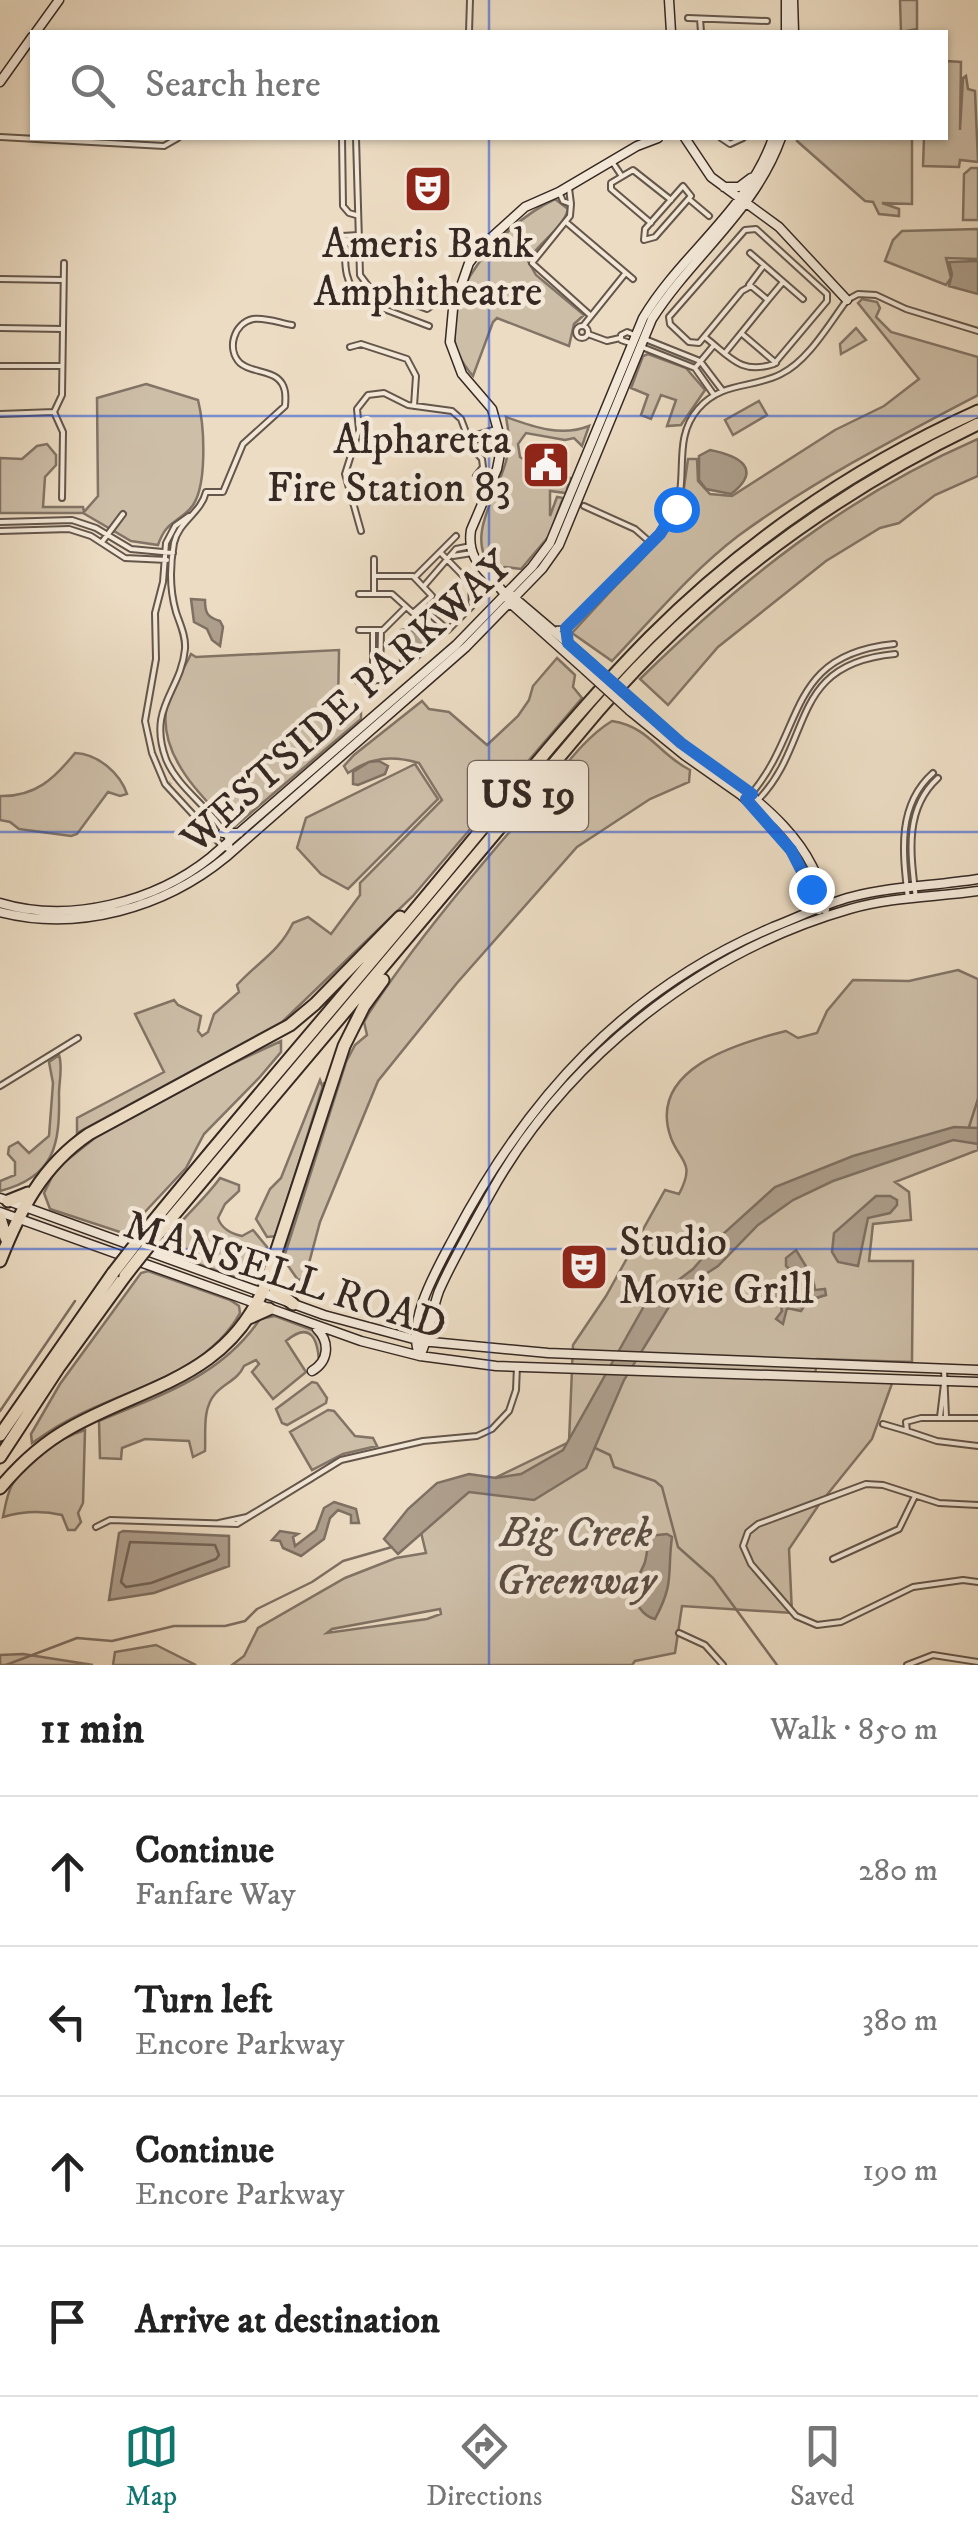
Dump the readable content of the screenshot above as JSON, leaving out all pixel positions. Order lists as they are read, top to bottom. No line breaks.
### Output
{"streets":{"highway":["US 19"],"main road":["WESTSIDE PARKWAY","MANSELL ROAD"]},"parks":["Big Creek Greenway"],"places":{"theatre":["Ameris Bank Amphitheatre","Studio Movie Grill"],"public building":["Alpharetta Fire Station 83"]},"page":{"search":"Search here","heading":["11 min","Walk · 850 m"],"list":[["Continue","Fanfare Way","280 m"],["Turn left","Encore Parkway","380 m"],["Continue","Encore Parkway","190 m"],"Arrive at destination"],"nav":["Map","Directions","Saved"]}}
